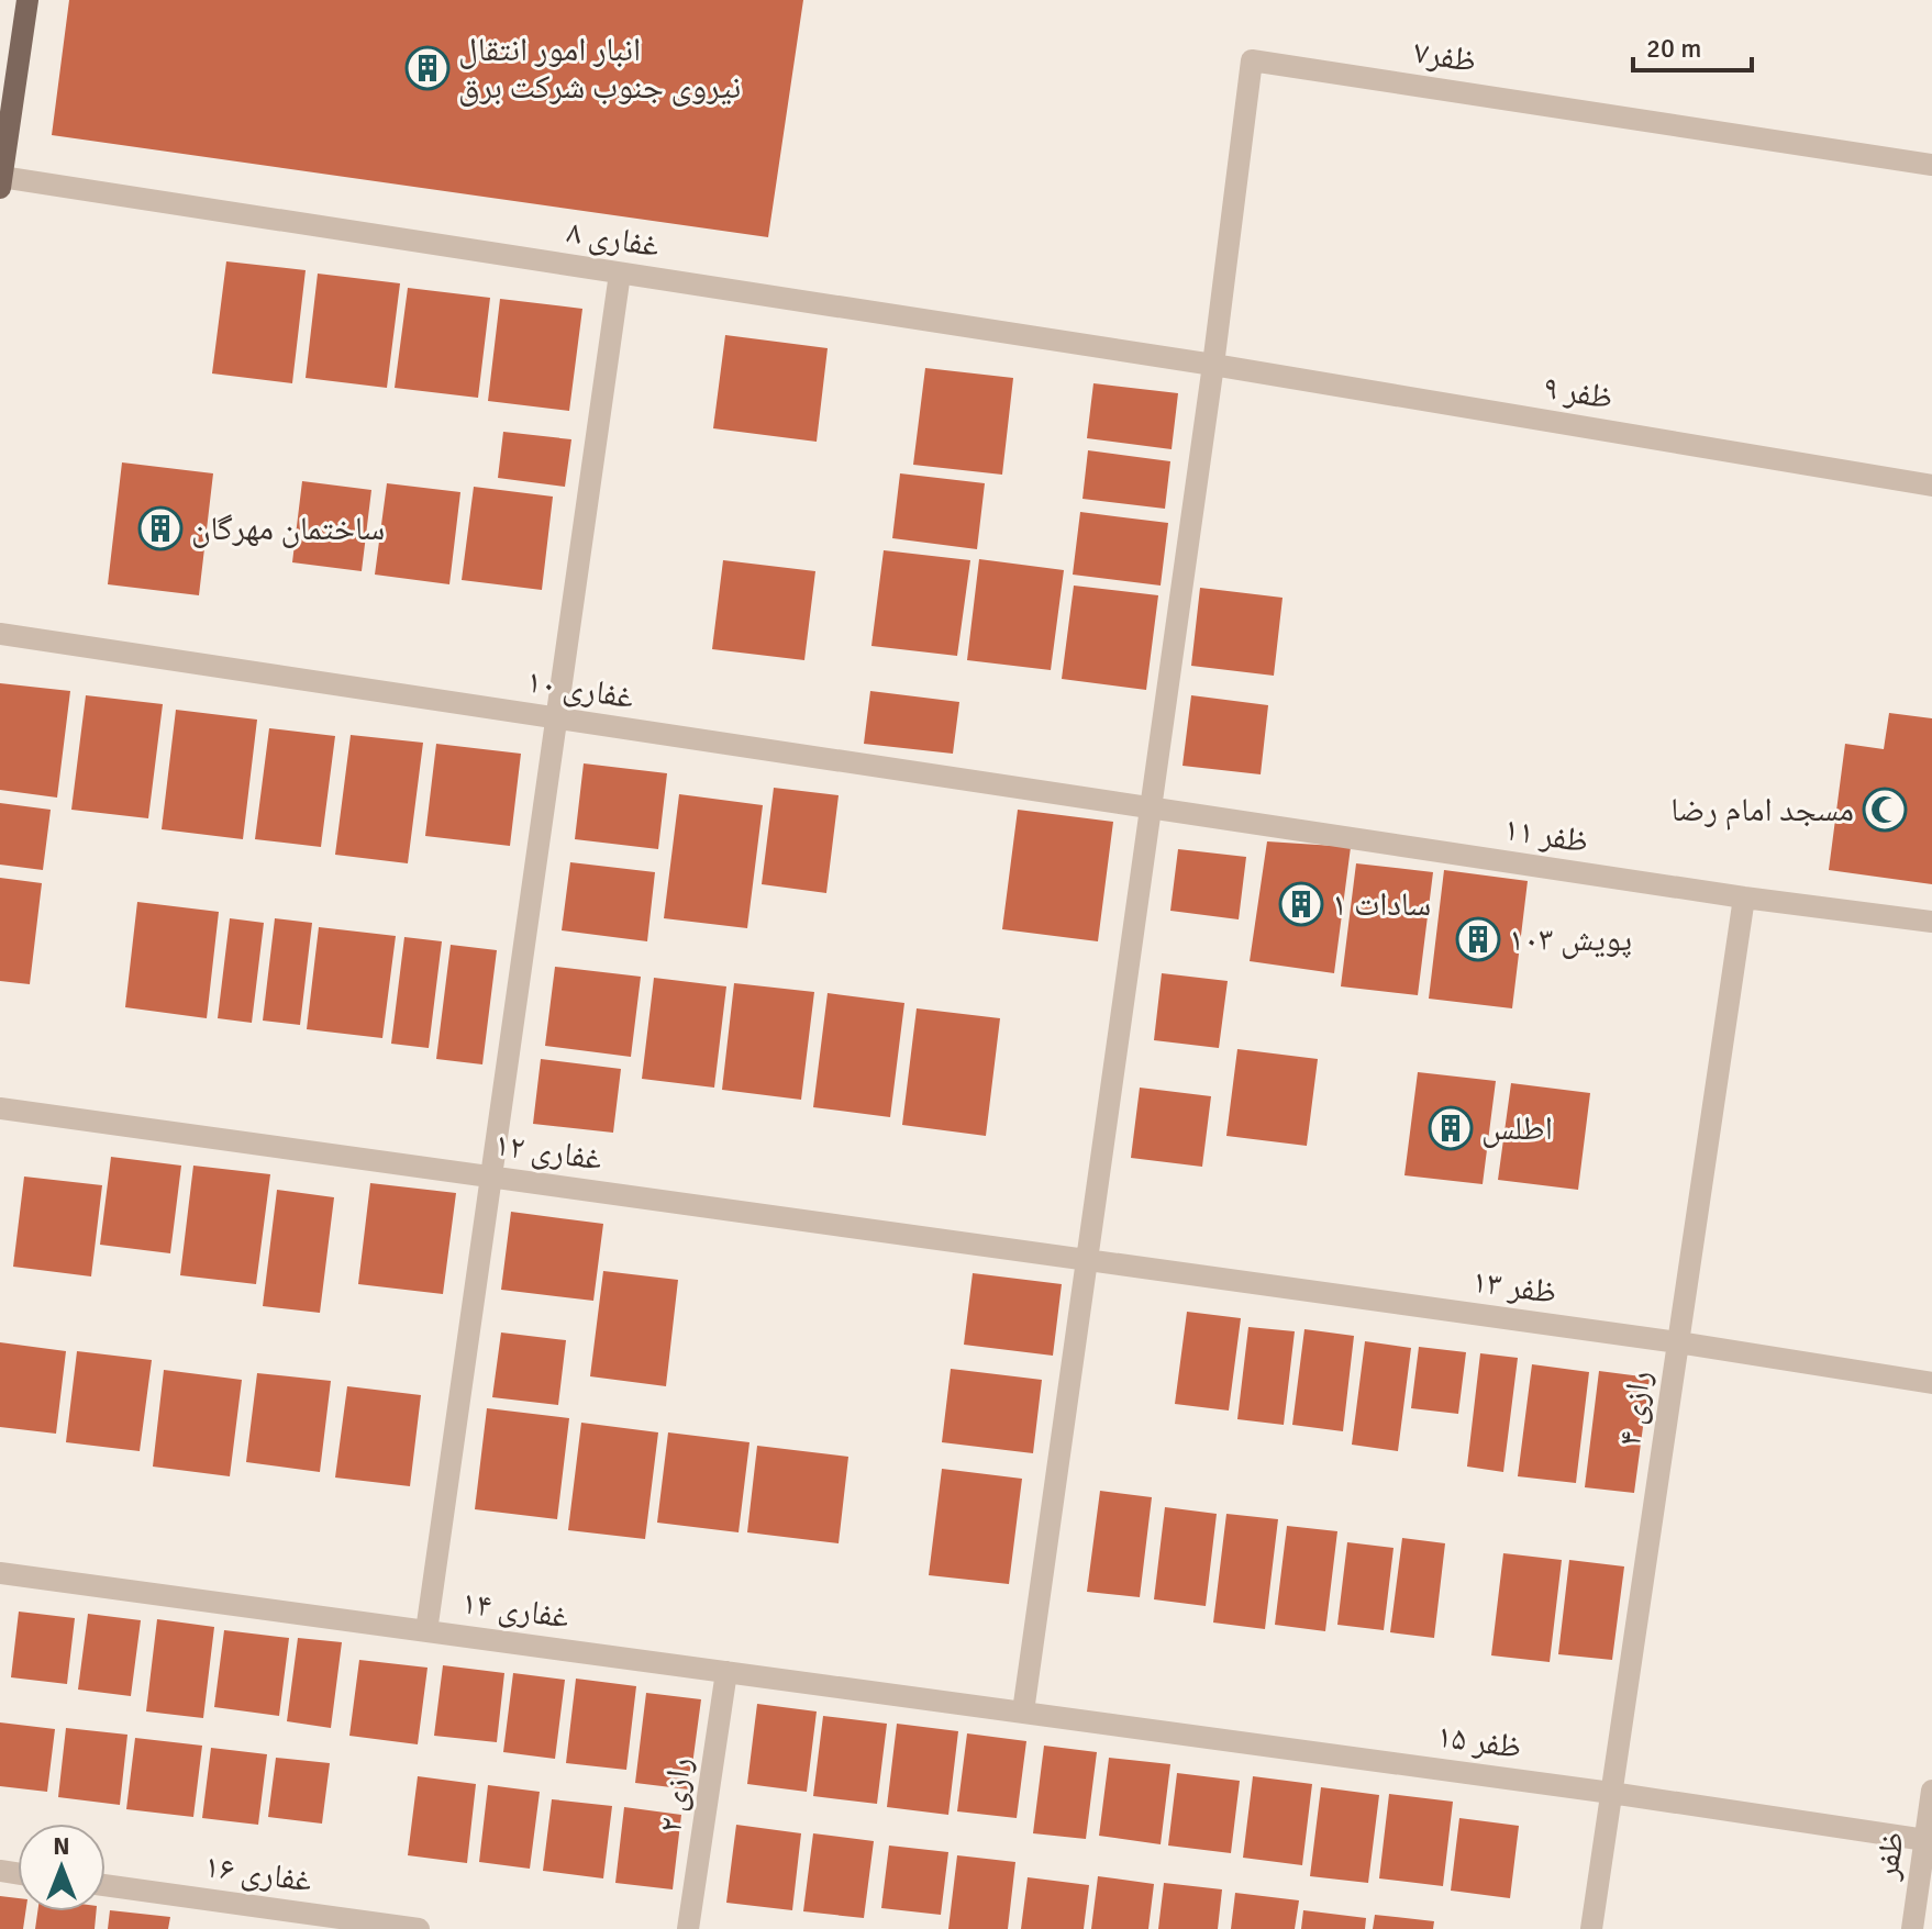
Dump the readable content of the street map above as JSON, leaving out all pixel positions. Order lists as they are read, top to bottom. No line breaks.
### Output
{"streets":{"street":["ظفر۷","غفاری ۸","ظفر ۹","غفاری ۱۰","ظفر ۱۱","غفاری ۱۲","ظفر ۱۳","رازی ۴","غفاری ۱۴","ظفر ۱۵","رازی ۲","ظفر","غفاری ۱۶"]},"crossings":[["ظفر۷","غفاری ۸"],["ظفر۷","ظفر ۹"],["غفاری ۸","ظفر ۹"],["غفاری ۱۰","ظفر ۱۱"],["ظفر ۱۱","رازی ۴"],["غفاری ۱۲","ظفر ۱۳"],["ظفر ۱۳","رازی ۴"],["رازی ۴","ظفر ۱۵"],["غفاری ۱۴","ظفر ۱۵"],["غفاری ۱۴","رازی ۲"],["ظفر ۱۵","ظفر"]],"places":{"building":["انبار امور انتقال نیروی جنوب شرکت برق","ساختمان مهرگان","سادات ۱","پویش ۱۰۳","اطلس"],"mosque":["مسجد امام رضا"]},"scale_bar":"20 m","north":"top"}
